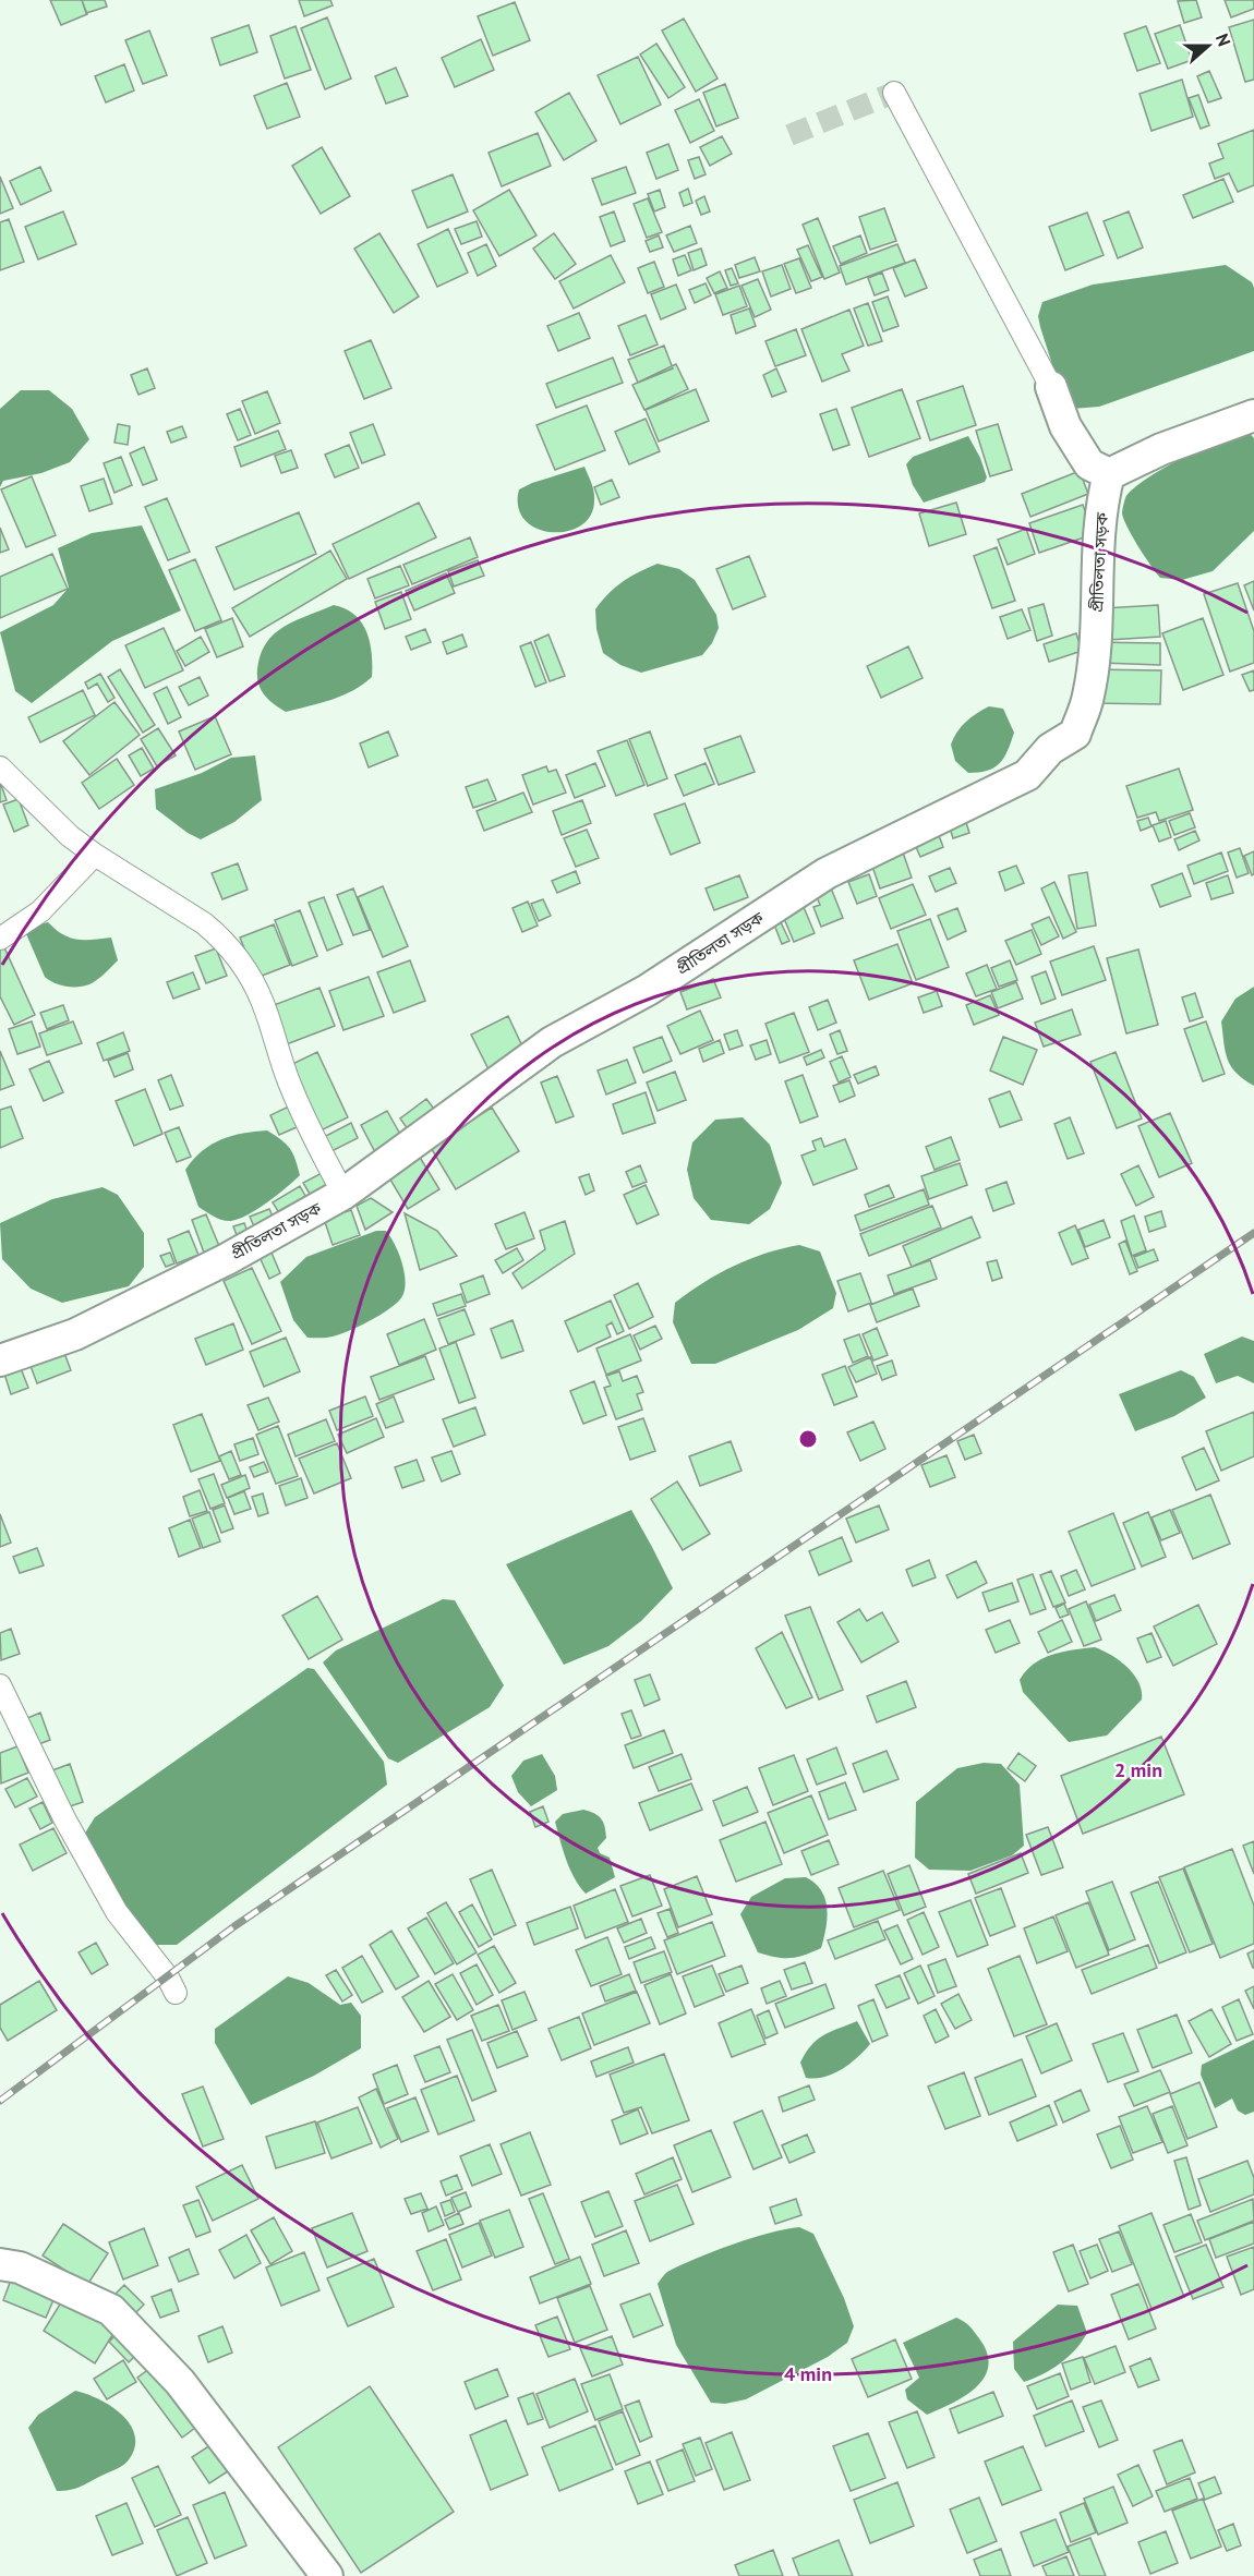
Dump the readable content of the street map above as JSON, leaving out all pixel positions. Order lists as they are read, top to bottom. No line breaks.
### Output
{"streets":{"main road":["প্রীতিলতা সড়ক"]},"north":"right","rings":["2 min","4 min"]}
